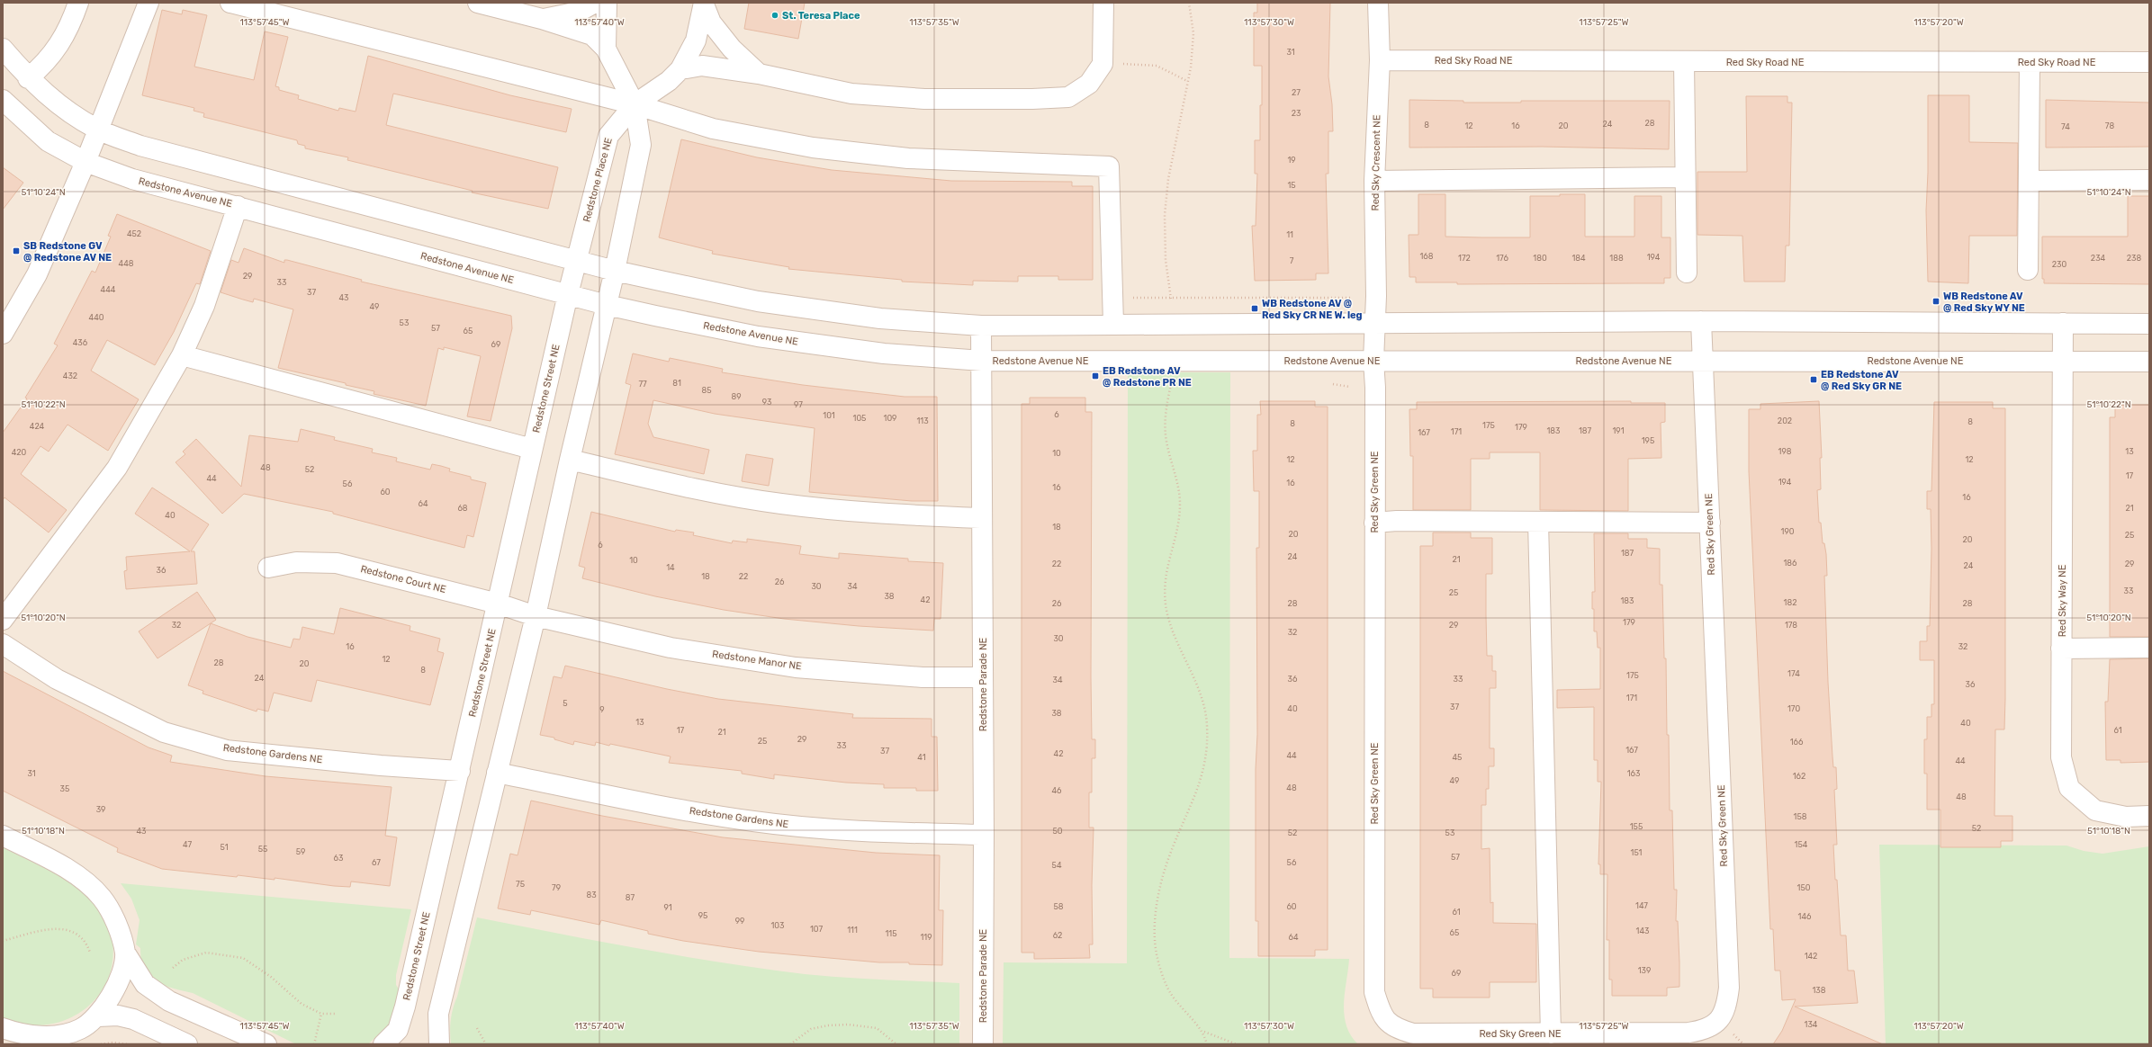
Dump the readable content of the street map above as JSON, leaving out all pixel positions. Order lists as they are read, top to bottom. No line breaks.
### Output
{"streets":{"street":["Red Sky Road NE","Red Sky Crescent NE","Redstone Place NE","Redstone Avenue NE","Redstone Street NE","Red Sky Green NE","Redstone Court NE","Red Sky Way NE","Redstone Manor NE","Redstone Parade NE","Redstone Gardens NE"]},"crossings":[["Red Sky Road NE","Red Sky Crescent NE"],["Red Sky Crescent NE","Red Sky Green NE"],["Redstone Place NE","Redstone Avenue NE"],["Redstone Place NE","Redstone Street NE"],["Redstone Avenue NE","Redstone Street NE"],["Redstone Avenue NE","Red Sky Green NE"],["Redstone Avenue NE","Red Sky Way NE"],["Redstone Avenue NE","Redstone Parade NE"],["Redstone Street NE","Redstone Court NE"],["Redstone Street NE","Redstone Gardens NE"],["Redstone Court NE","Redstone Manor NE"],["Redstone Manor NE","Redstone Parade NE"],["Redstone Parade NE","Redstone Gardens NE"]],"places":{"other":["St. Teresa Place"],"transit":["SB Redstone GV @ Redstone AV NE","WB Redstone AV @ Red Sky WY NE","WB Redstone AV @ Red Sky CR NE W. leg","EB Redstone AV @ Redstone PR NE","EB Redstone AV @ Red Sky GR NE"]},"house_numbers":["31","27","23","28","24","8","12","16","20","78","74","19","15","452","11","168","194","172","176","180","184","188","234","238","7","448","230","29","33","444","37","43","49","440","53","57","65","436","69","432","81","77","85","89","93","97","6","101","105","109","113","202","8","8","175","424","179","183","187","191","171","167","195","198","13","420","10","12","12","48","52","17","44","194","16","56","16","60","16","64","68","21","40","18","190","20","25","20","6","187","24","21","10","186","22","29","24","14","36","18","22","26","30","34","33","25","38","42","183","182","26","28","28","179","32","29","178","32","30","16","32","12","28","20","8","174","175","24","36","33","34","36","171","5","37","40","170","9","38","13","40","17","61","21","29","25","166","33","167","37","42","44","41","45","44","31","163","162","49","48","35","46","48","39","158","155","52","43","50","52","53","47","154","51","55","59","151","57","63","67","56","54","75","79","150","83","87","147","58","60","91","61","95","146","99","103","107","111","143","65","115","62","119","64","142","139","69","138","134"],"coordinates":["113°57'45\"W","113°57'40\"W","113°57'35\"W","113°57'30\"W","113°57'25\"W","113°57'20\"W","51°10'24\"N","51°10'22\"N","51°10'20\"N","51°10'18\"N"]}
